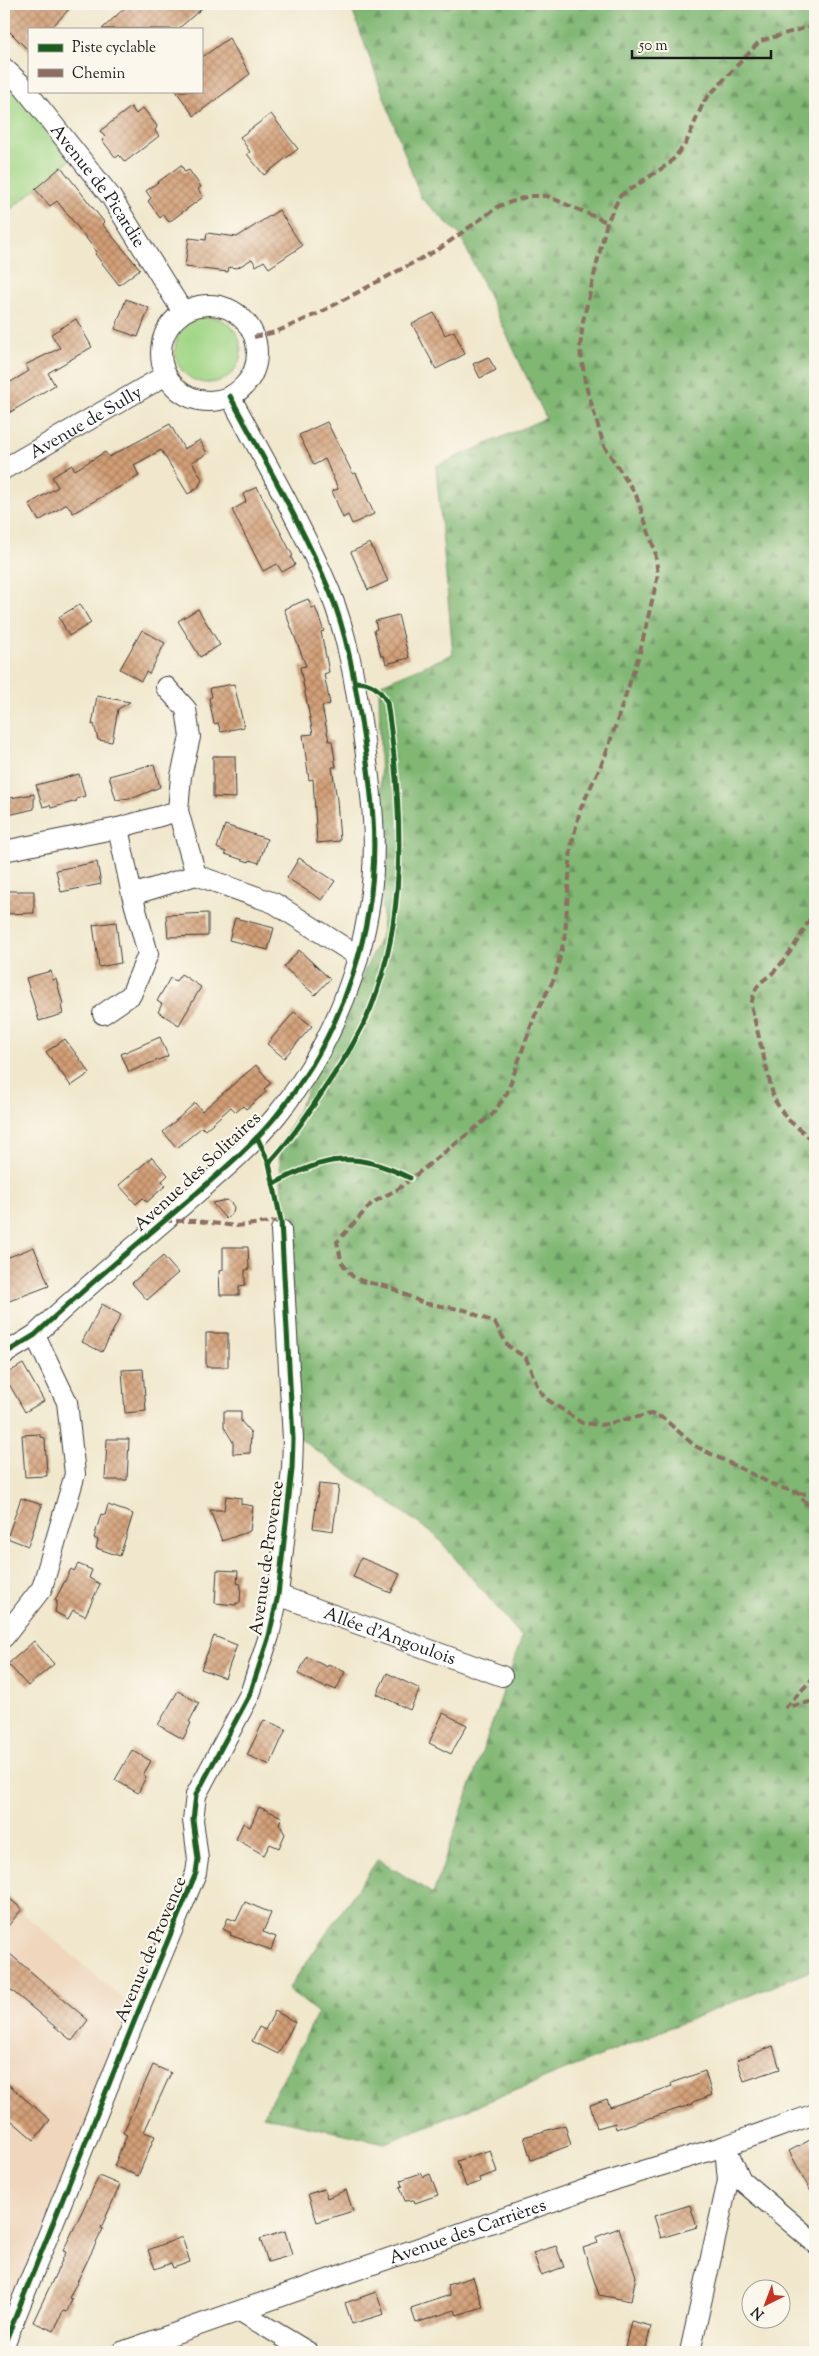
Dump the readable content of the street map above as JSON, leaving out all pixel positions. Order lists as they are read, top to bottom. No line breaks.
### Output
{"streets":{"street":["Avenue de Picardie","Avenue de Sully","Avenue des Solitaires","Avenue de Provence","Allée d'Angoulois","Avenue des Carrières"]},"crossings":[["Avenue de Picardie","Avenue de Sully"],["Avenue de Picardie","Avenue des Solitaires"],["Avenue de Sully","Avenue des Solitaires"],["Avenue de Provence","Allée d'Angoulois"]],"legend":["Piste cyclable","Chemin"],"scale_bar":"50 m","north":"bottom left"}
